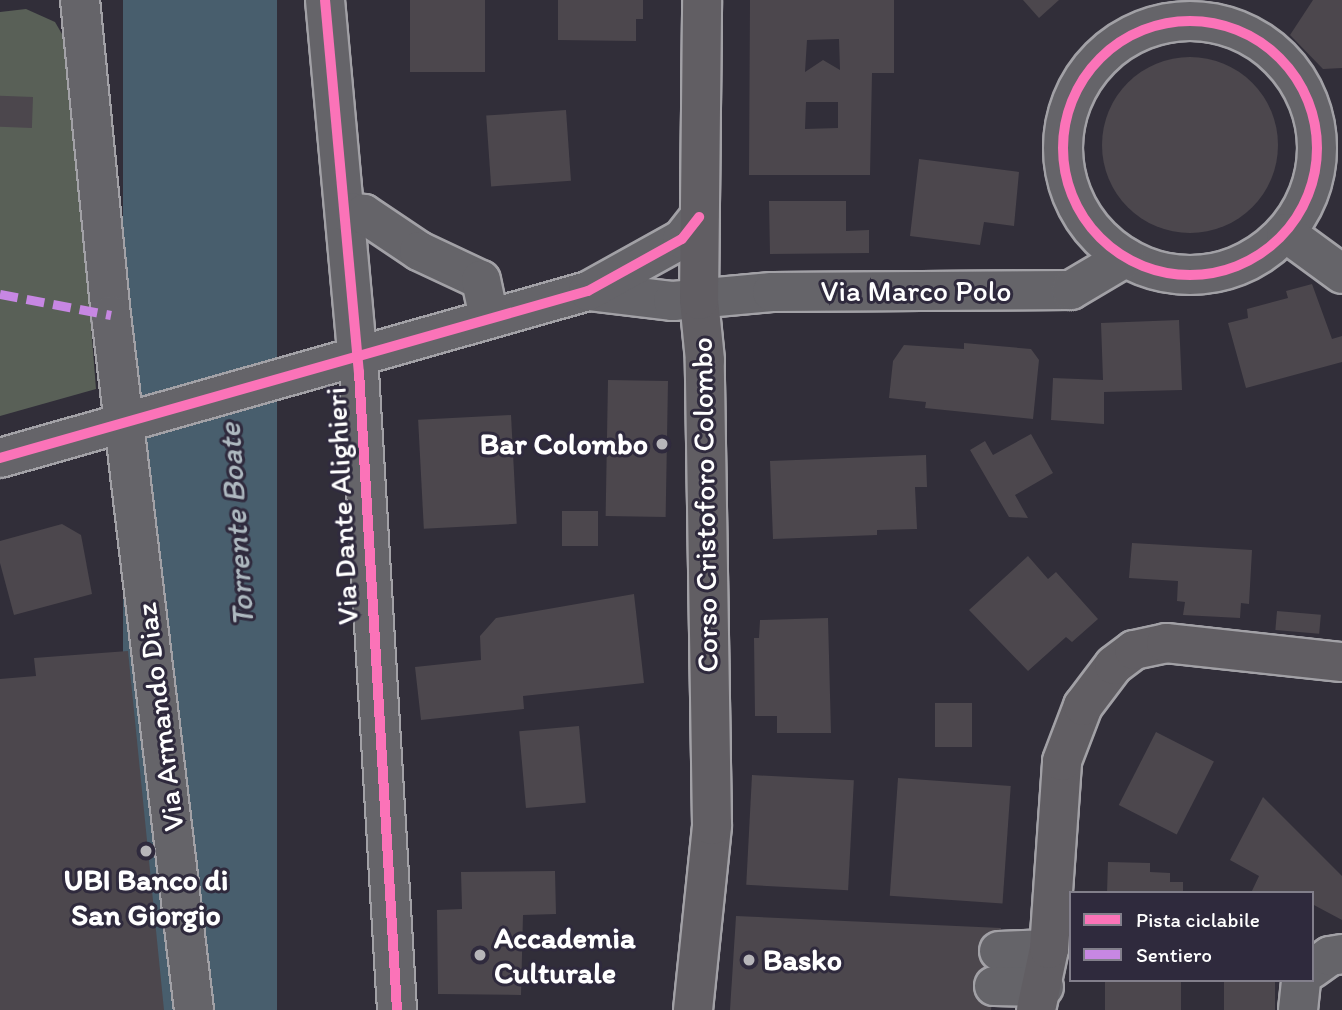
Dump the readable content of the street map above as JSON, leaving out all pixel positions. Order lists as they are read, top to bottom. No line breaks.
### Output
{"streets":{"main road":["Corso Cristoforo Colombo"],"street":["Via Marco Polo","Via Dante Alighieri","Via Armando Diaz"]},"crossings":[["Via Marco Polo","Corso Cristoforo Colombo"]],"water":["Torrente Boate"],"places":["Bar Colombo","UBI Banco di San Giorgio","Accademia Culturale","Basko"],"legend":["Pista ciclabile","Sentiero"]}
